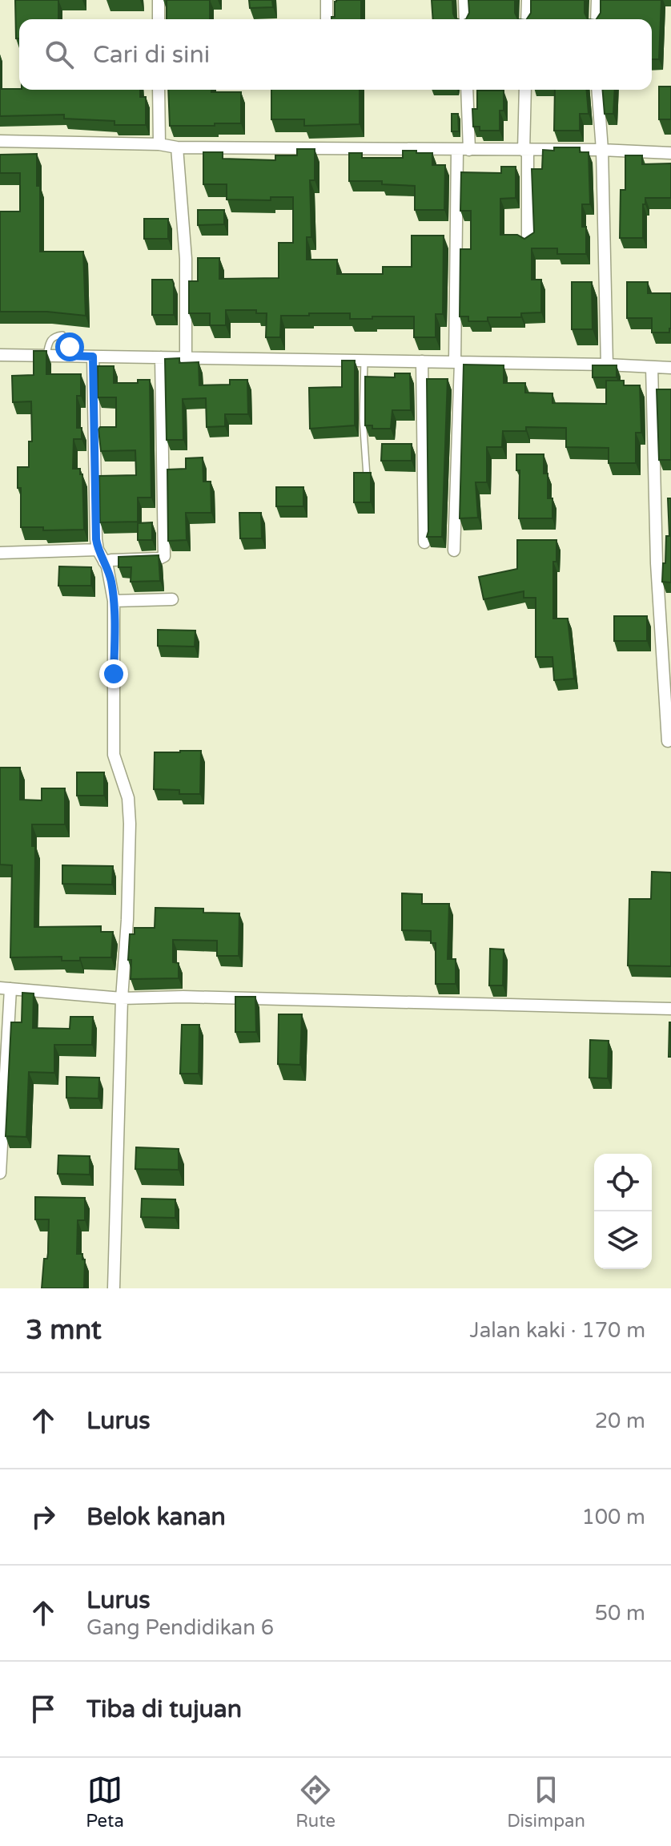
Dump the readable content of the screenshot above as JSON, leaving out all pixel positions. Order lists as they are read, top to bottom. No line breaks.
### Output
{"page":{"search":"Cari di sini","heading":["3 mnt","Jalan kaki · 170 m"],"list":[["Lurus","20 m"],["Belok kanan","100 m"],["Lurus","Gang Pendidikan 6","50 m"],"Tiba di tujuan"],"nav":["Peta","Rute","Disimpan"]}}
